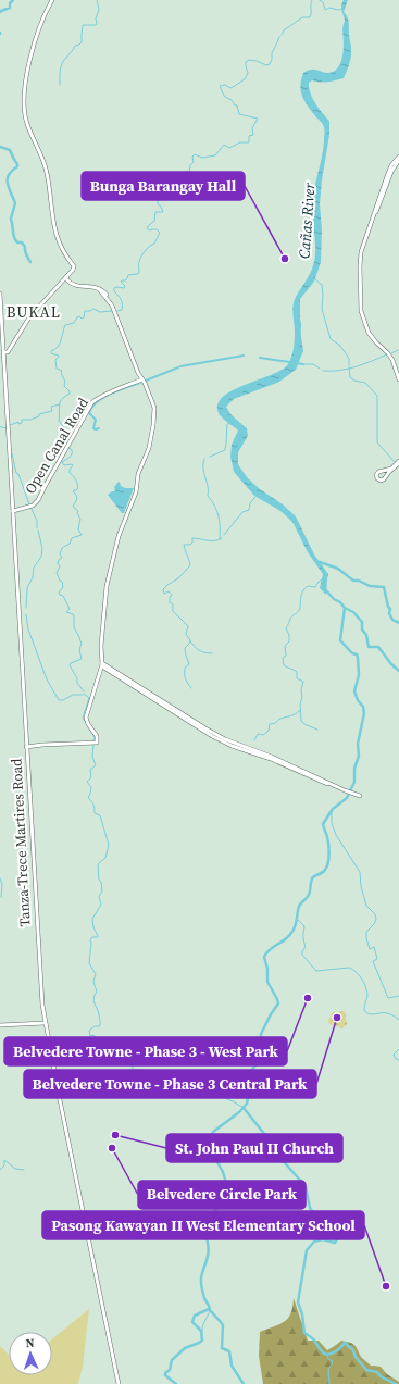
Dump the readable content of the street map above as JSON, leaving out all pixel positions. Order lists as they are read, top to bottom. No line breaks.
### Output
{"streets":{"main road":["Open Canal Road","Tanza-Trece Martires Road"]},"crossings":[["Open Canal Road","Tanza-Trece Martires Road"]],"districts":["BUKAL"],"water":["Cañas River"],"places":["Bunga Barangay Hall","Belvedere Towne - Phase 3 - West Park","Belvedere Towne - Phase 3 Central Park","St. John Paul II Church","Belvedere Circle Park","Pasong Kawayan II West Elementary School"],"north":"top"}
